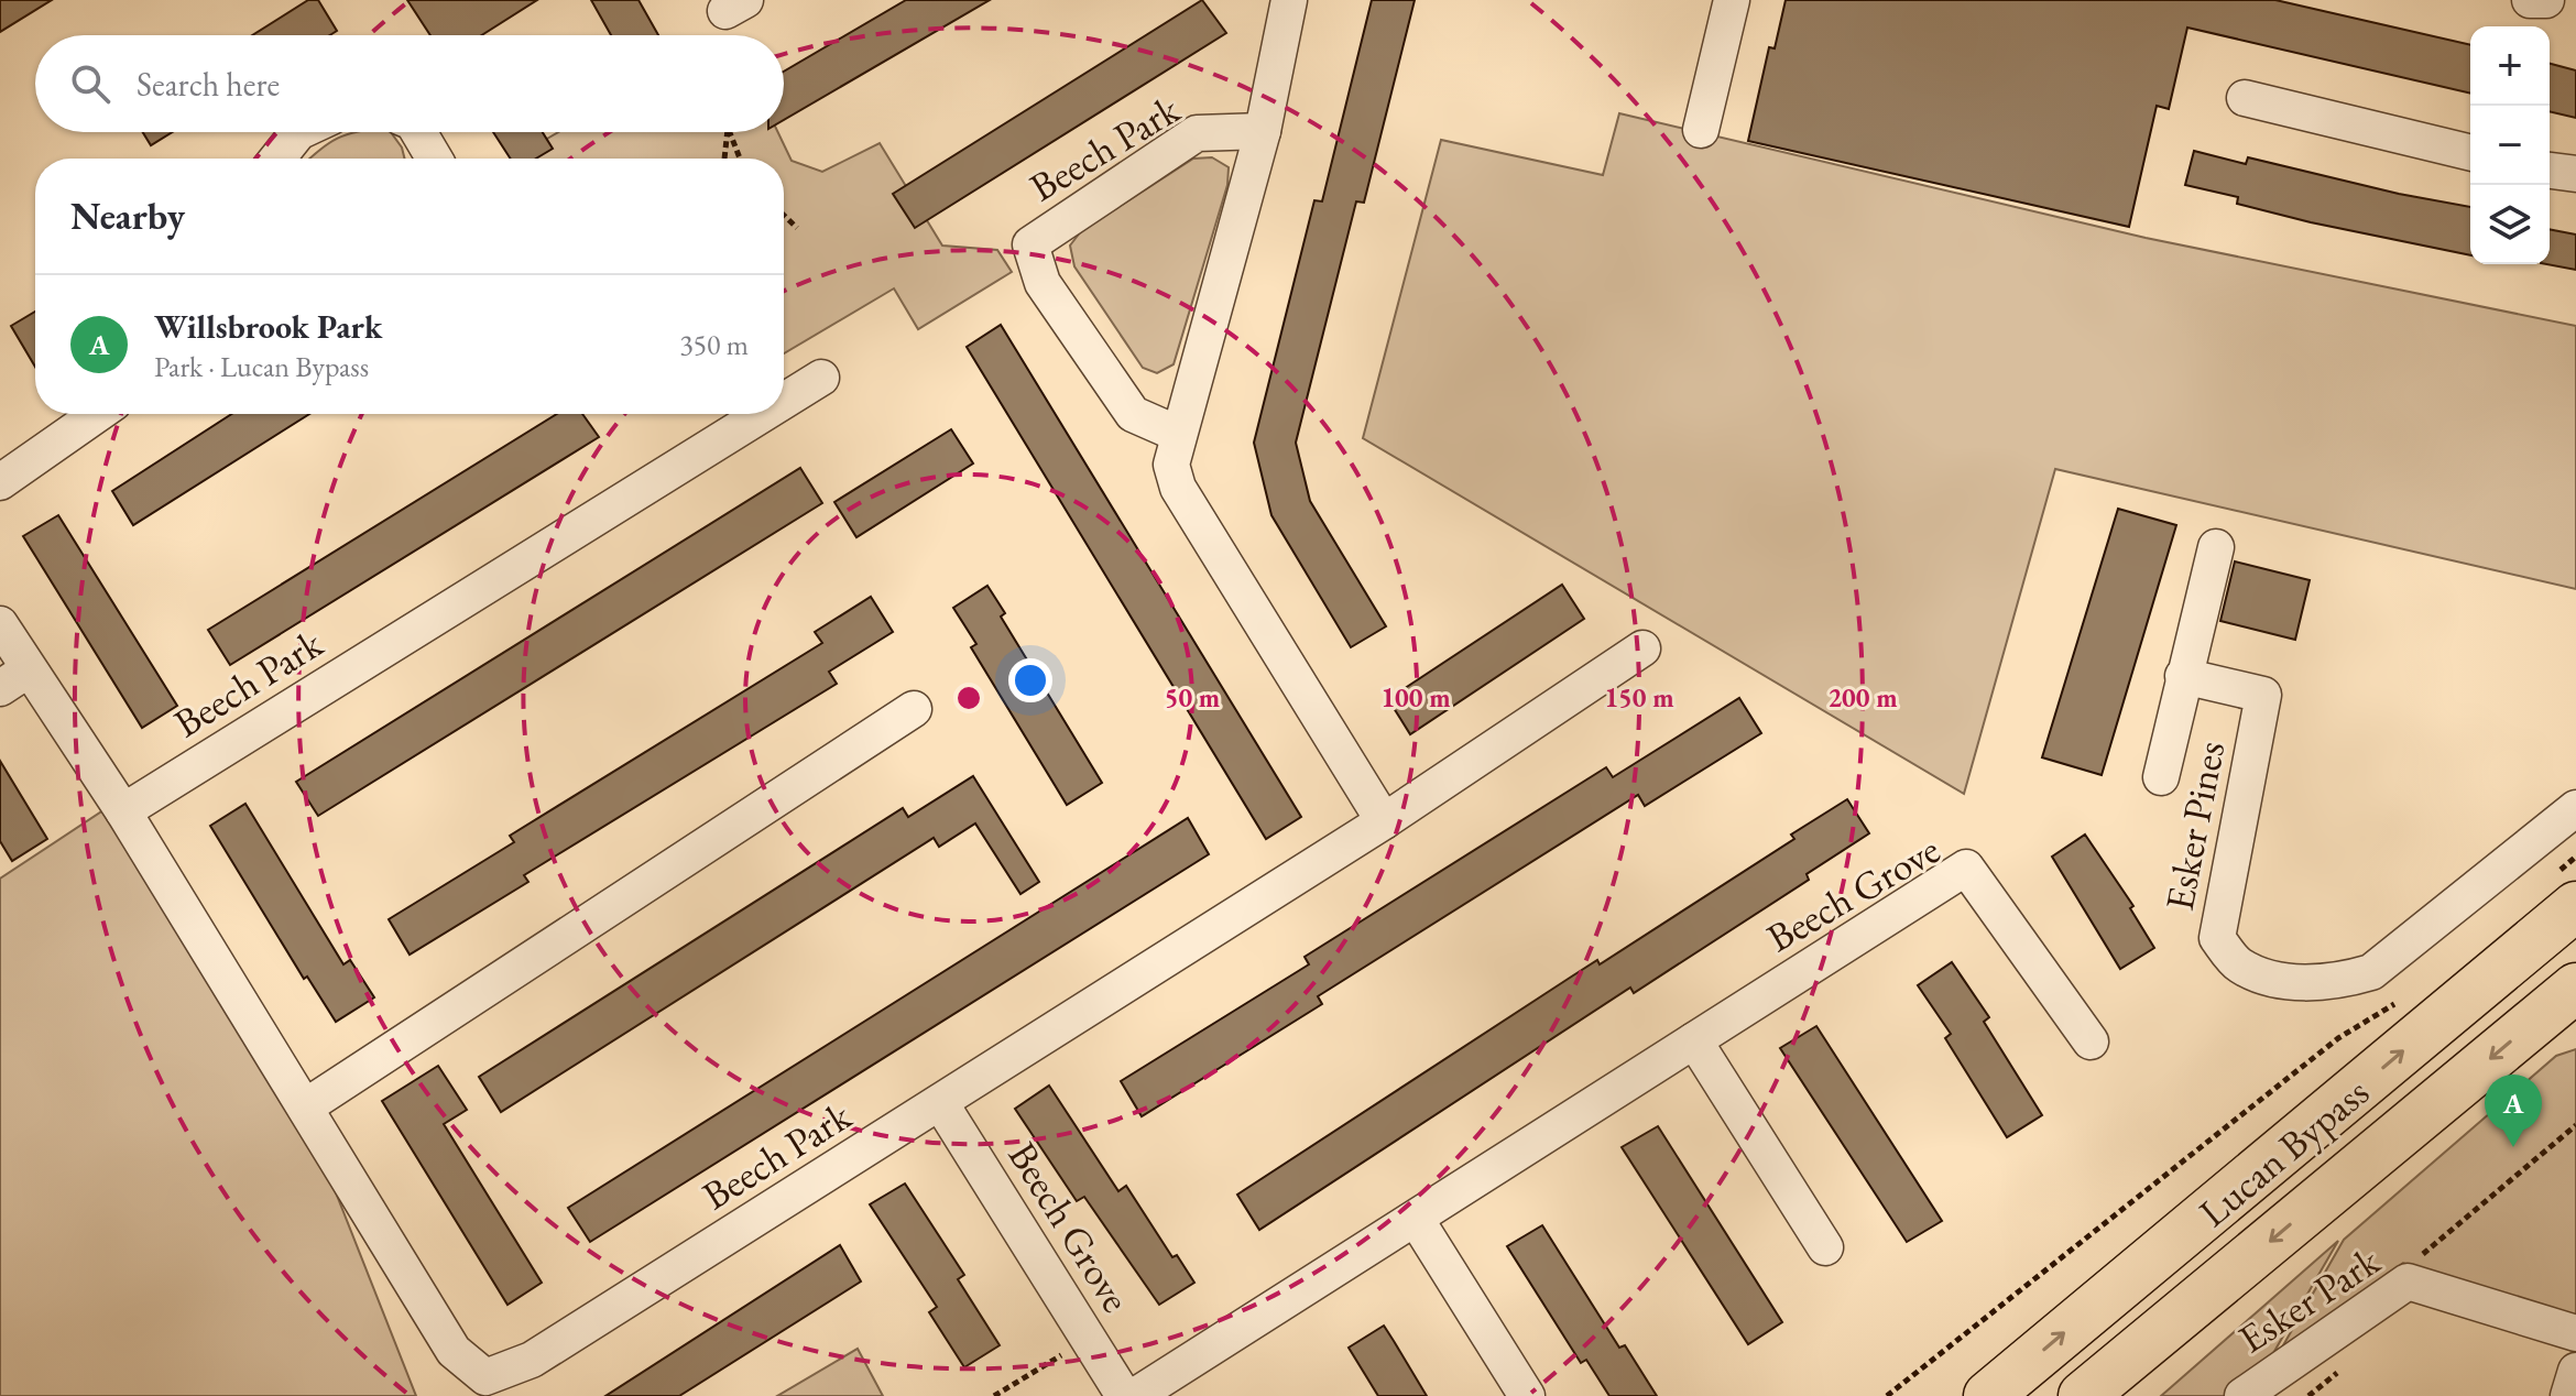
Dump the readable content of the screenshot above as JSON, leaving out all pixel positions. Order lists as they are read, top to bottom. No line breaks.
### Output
{"streets":{"highway":["Lucan Bypass"],"street":["Beech Park","Esker Pines","Beech Grove","Esker Park"]},"crossings":[["Beech Park","Beech Grove"]],"page":{"map_buttons":["+","−"],"search":"Search here","heading":"Nearby","list":[{"mark":"A","name":"Willsbrook Park","note":"Park · Lucan Bypass","value":"350 m"}],"pins":"A"},"rings":["50 m","100 m","150 m","200 m"]}
